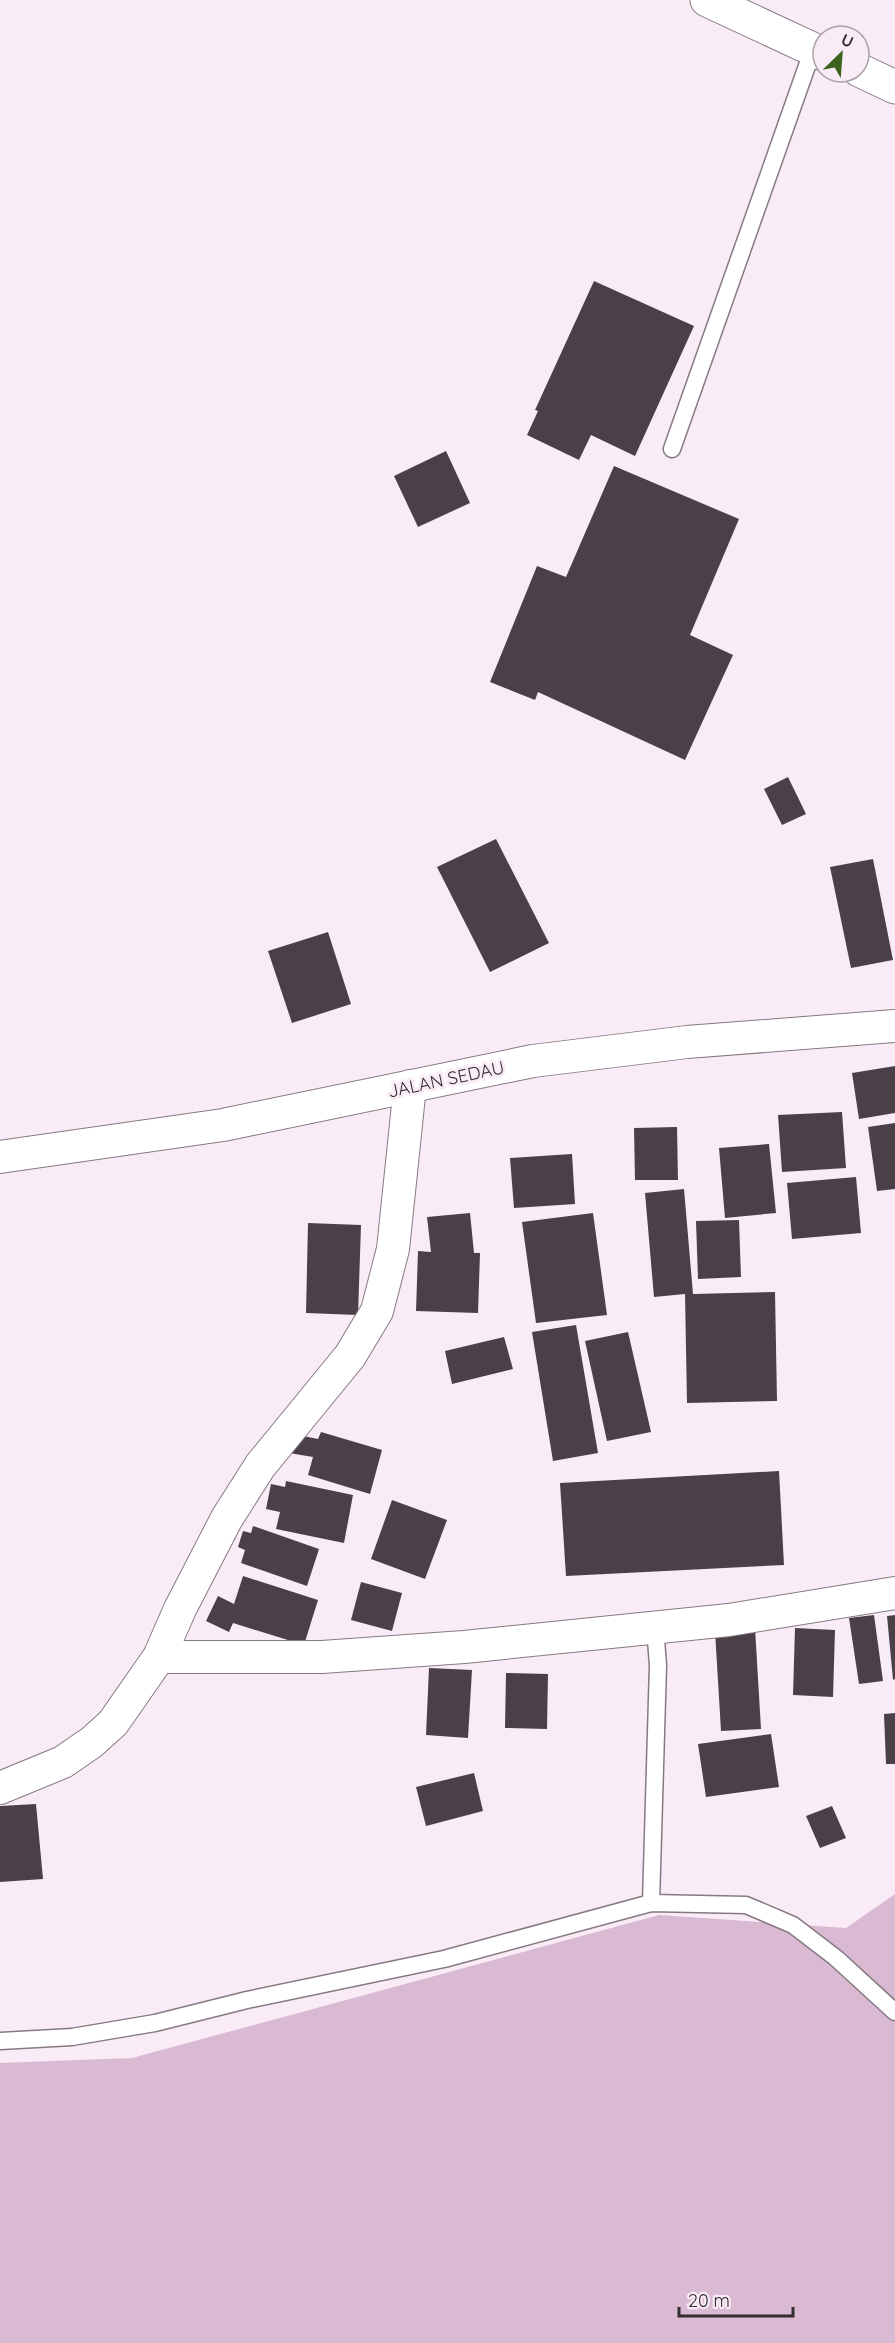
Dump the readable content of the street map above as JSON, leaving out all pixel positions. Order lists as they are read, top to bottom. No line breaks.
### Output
{"streets":{"street":["JALAN SEDAU"]},"scale_bar":"20 m","north":"top right"}
